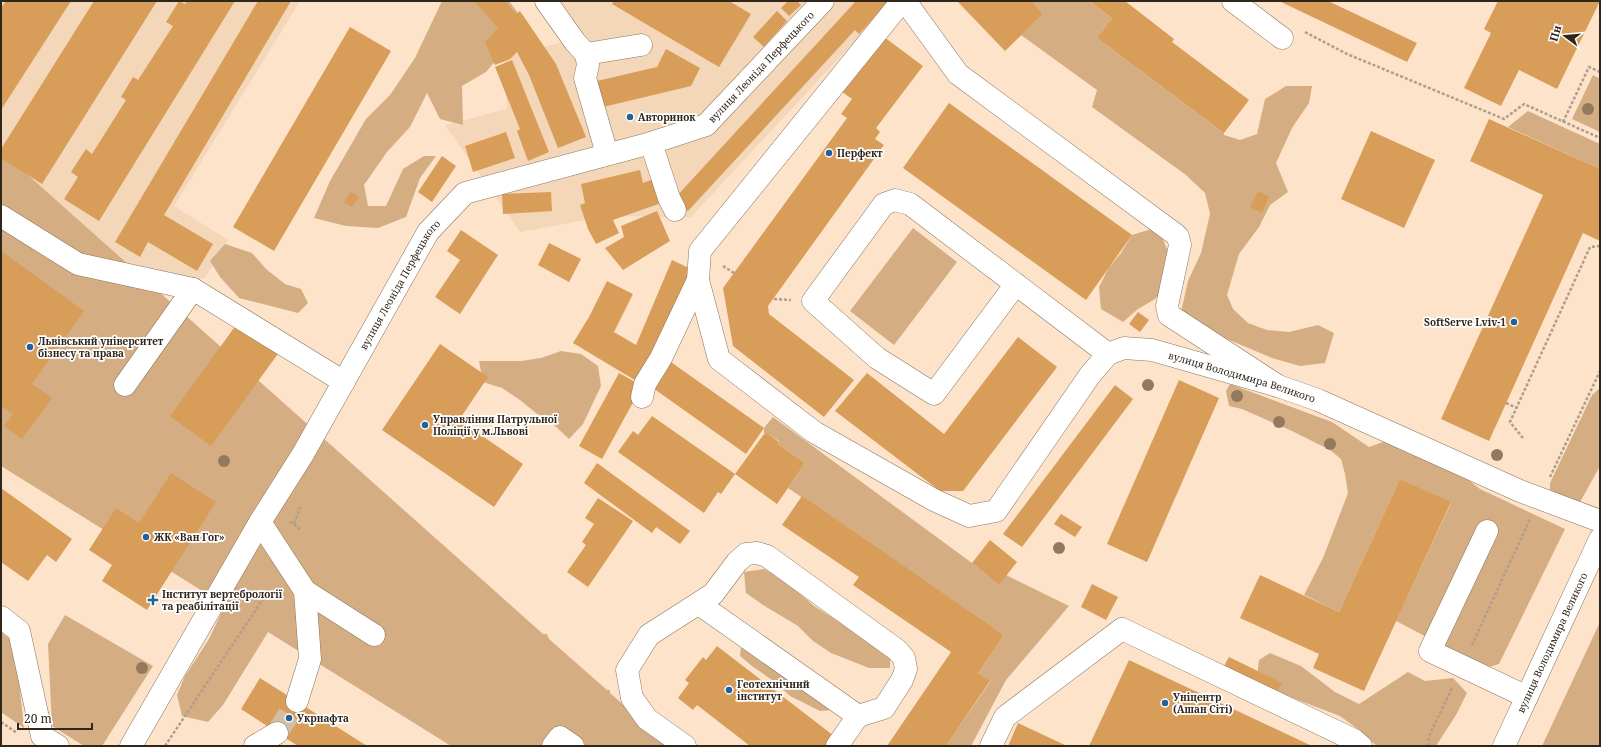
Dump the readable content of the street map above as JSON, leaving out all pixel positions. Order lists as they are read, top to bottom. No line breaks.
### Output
{"streets":{"street":["вулиця Леоніда Перфецького","вулиця Володимира Великого"]},"places":{"other":["Авторинок","Перфект","SoftServe Lviv-1","Львівський університет бізнесу та права","Управління Патрульної Поліції у м.Львові","ЖК «Ван Гог»","Геотехнічний інститут","Уніцентр (Ашан Сіті)","Укрнафта"],"health":["Інститут вертебрології та реабілітації"]},"scale_bar":"20 m","north":"left"}
